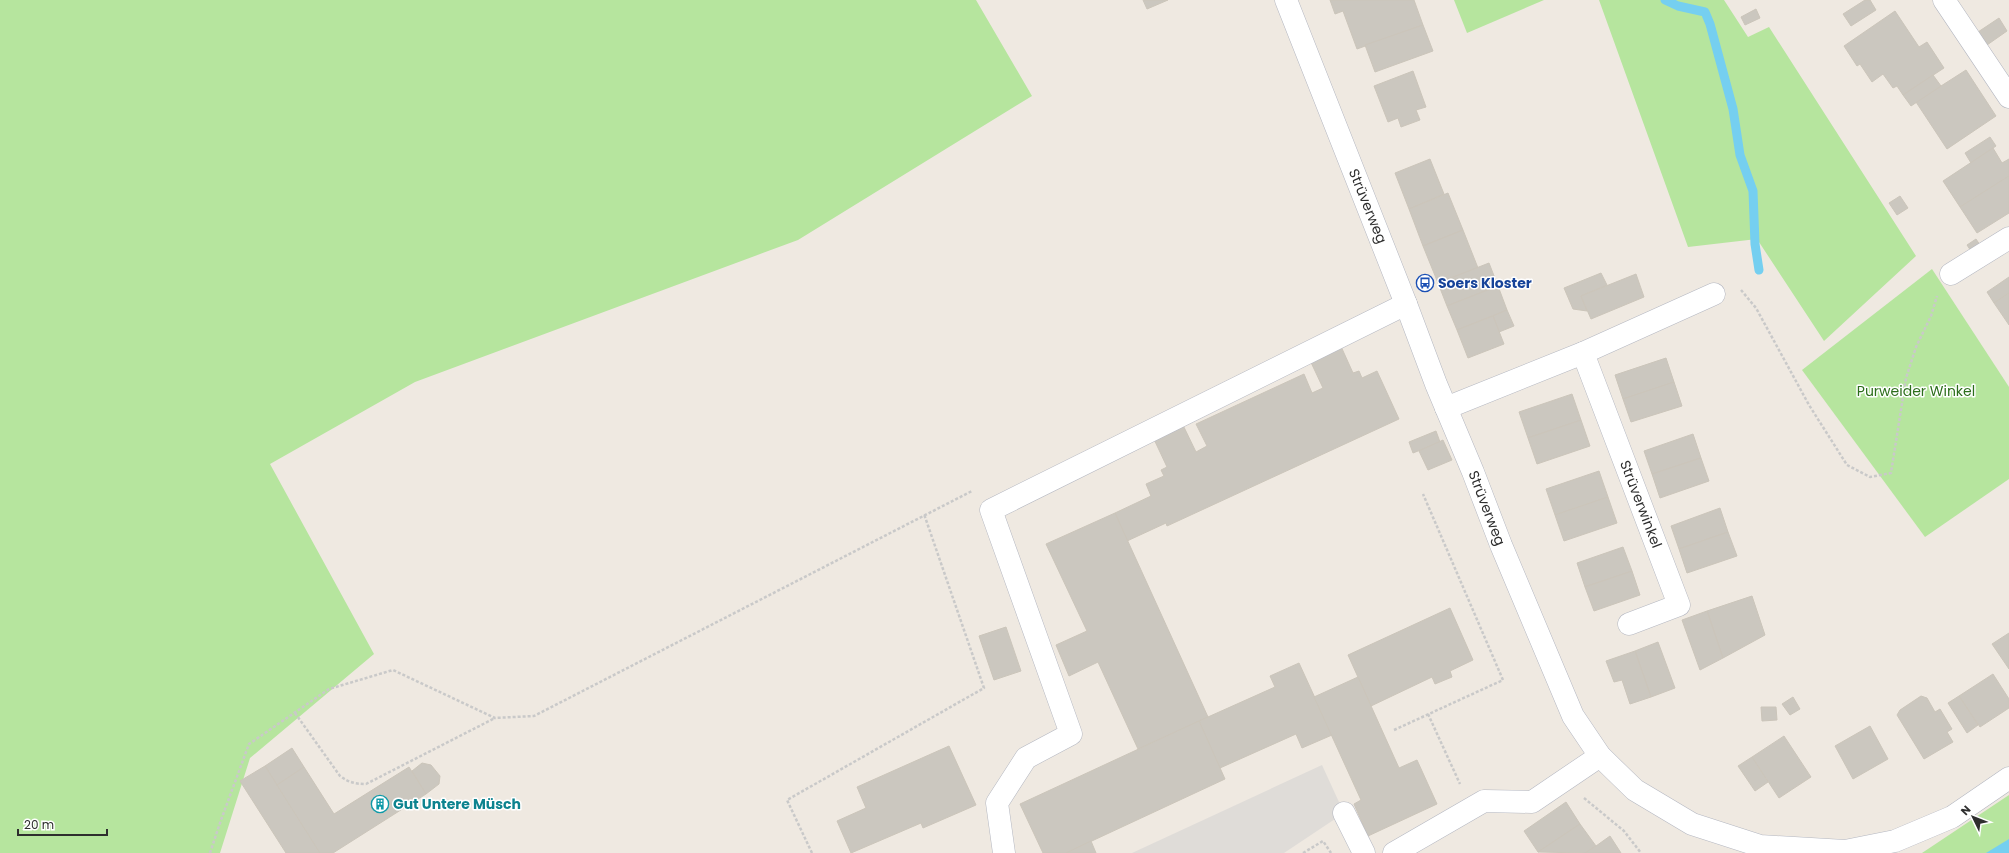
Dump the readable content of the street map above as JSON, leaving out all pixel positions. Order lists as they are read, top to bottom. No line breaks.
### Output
{"streets":{"street":["Strüverweg","Strüverwinkel"]},"parks":["Purweider Winkel"],"places":{"bus stop":["Soers Kloster"],"building":["Gut Untere Müsch"]},"scale_bar":"20 m","north":"top left"}
